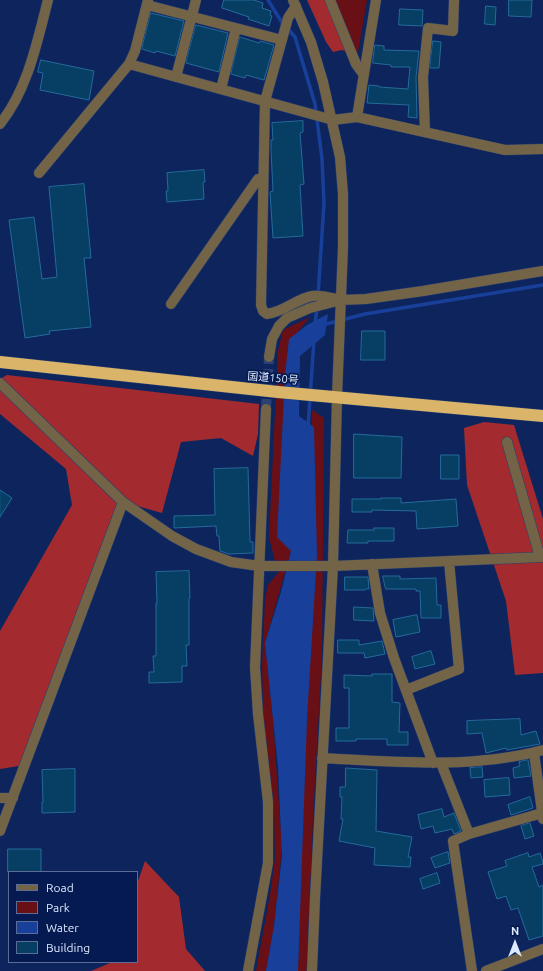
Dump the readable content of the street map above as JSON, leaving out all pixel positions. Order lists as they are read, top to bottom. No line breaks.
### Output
{"streets":{"highway":["国道150号"]},"legend":["Road","Park","Water","Building"],"north":"top"}
